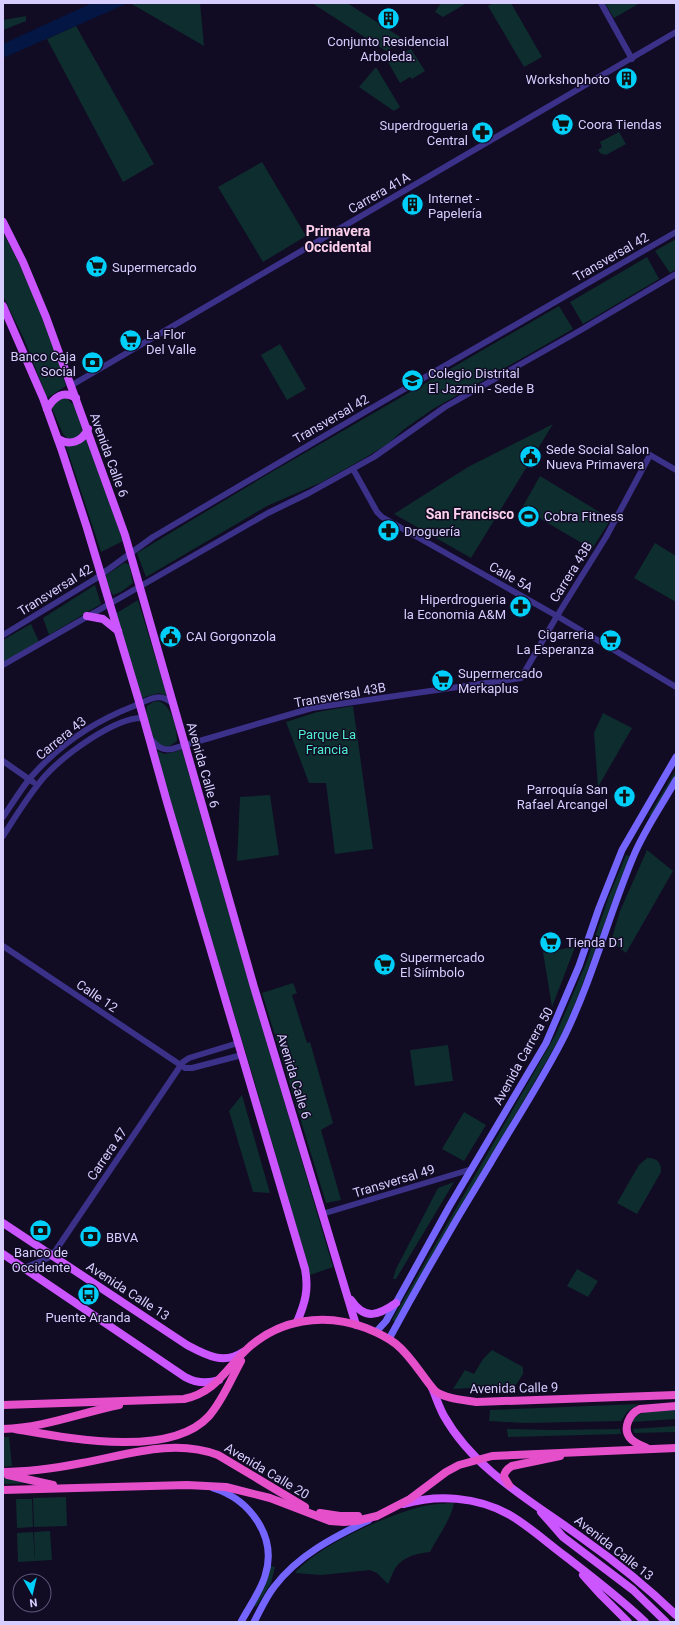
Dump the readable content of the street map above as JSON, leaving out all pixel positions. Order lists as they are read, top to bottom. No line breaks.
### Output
{"streets":{"highway":["Avenida Calle 9","Avenida Calle 20"],"main road":["Avenida Calle 6","Avenida Carrera 50","Avenida Calle 13"],"street":["Carrera 41A","Transversal 42","Carrera 43B","Calle 5A","Transversal 43B","Carrera 43","Calle 12","Carrera 47","Transversal 49"]},"crossings":[["Carrera 41A","Avenida Calle 6"],["Transversal 42","Avenida Calle 6"],["Avenida Calle 6","Transversal 43B"],["Avenida Calle 6","Carrera 43"],["Avenida Calle 6","Transversal 49"],["Avenida Calle 6","Avenida Calle 9"],["Carrera 43B","Calle 5A"],["Carrera 43B","Transversal 43B"],["Calle 12","Carrera 47"],["Avenida Carrera 50","Transversal 49"],["Avenida Carrera 50","Avenida Calle 9"],["Carrera 47","Avenida Calle 13"],["Avenida Calle 13","Avenida Calle 9"],["Avenida Calle 13","Avenida Calle 20"]],"districts":["Primavera Occidental","San Francisco"],"parks":["Parque La Francia"],"places":{"building":["Conjunto Residencial Arboleda.","Workshophoto","Internet - Papelería"],"supermarket":["Coora Tiendas","Supermercado","La Flor Del Valle","Cigarreria La Esperanza","Supermercado Merkaplus","Tienda D1","Supermercado El Siímbolo"],"pharmacy":["Superdrogueria Central","Droguería","Hiperdrogueria la Economia A&M"],"bank":["Banco Caja Social","Banco de Occidente","BBVA"],"school or university":["Colegio Distrital El Jazmin - Sede B"],"public building":["Sede Social Salon Nueva Primavera","CAI Gorgonzola"],"sports":["Cobra Fitness"],"church":["Parroquía San Rafael Arcangel"],"bus stop":["Puente Aranda"]},"north":"bottom"}
